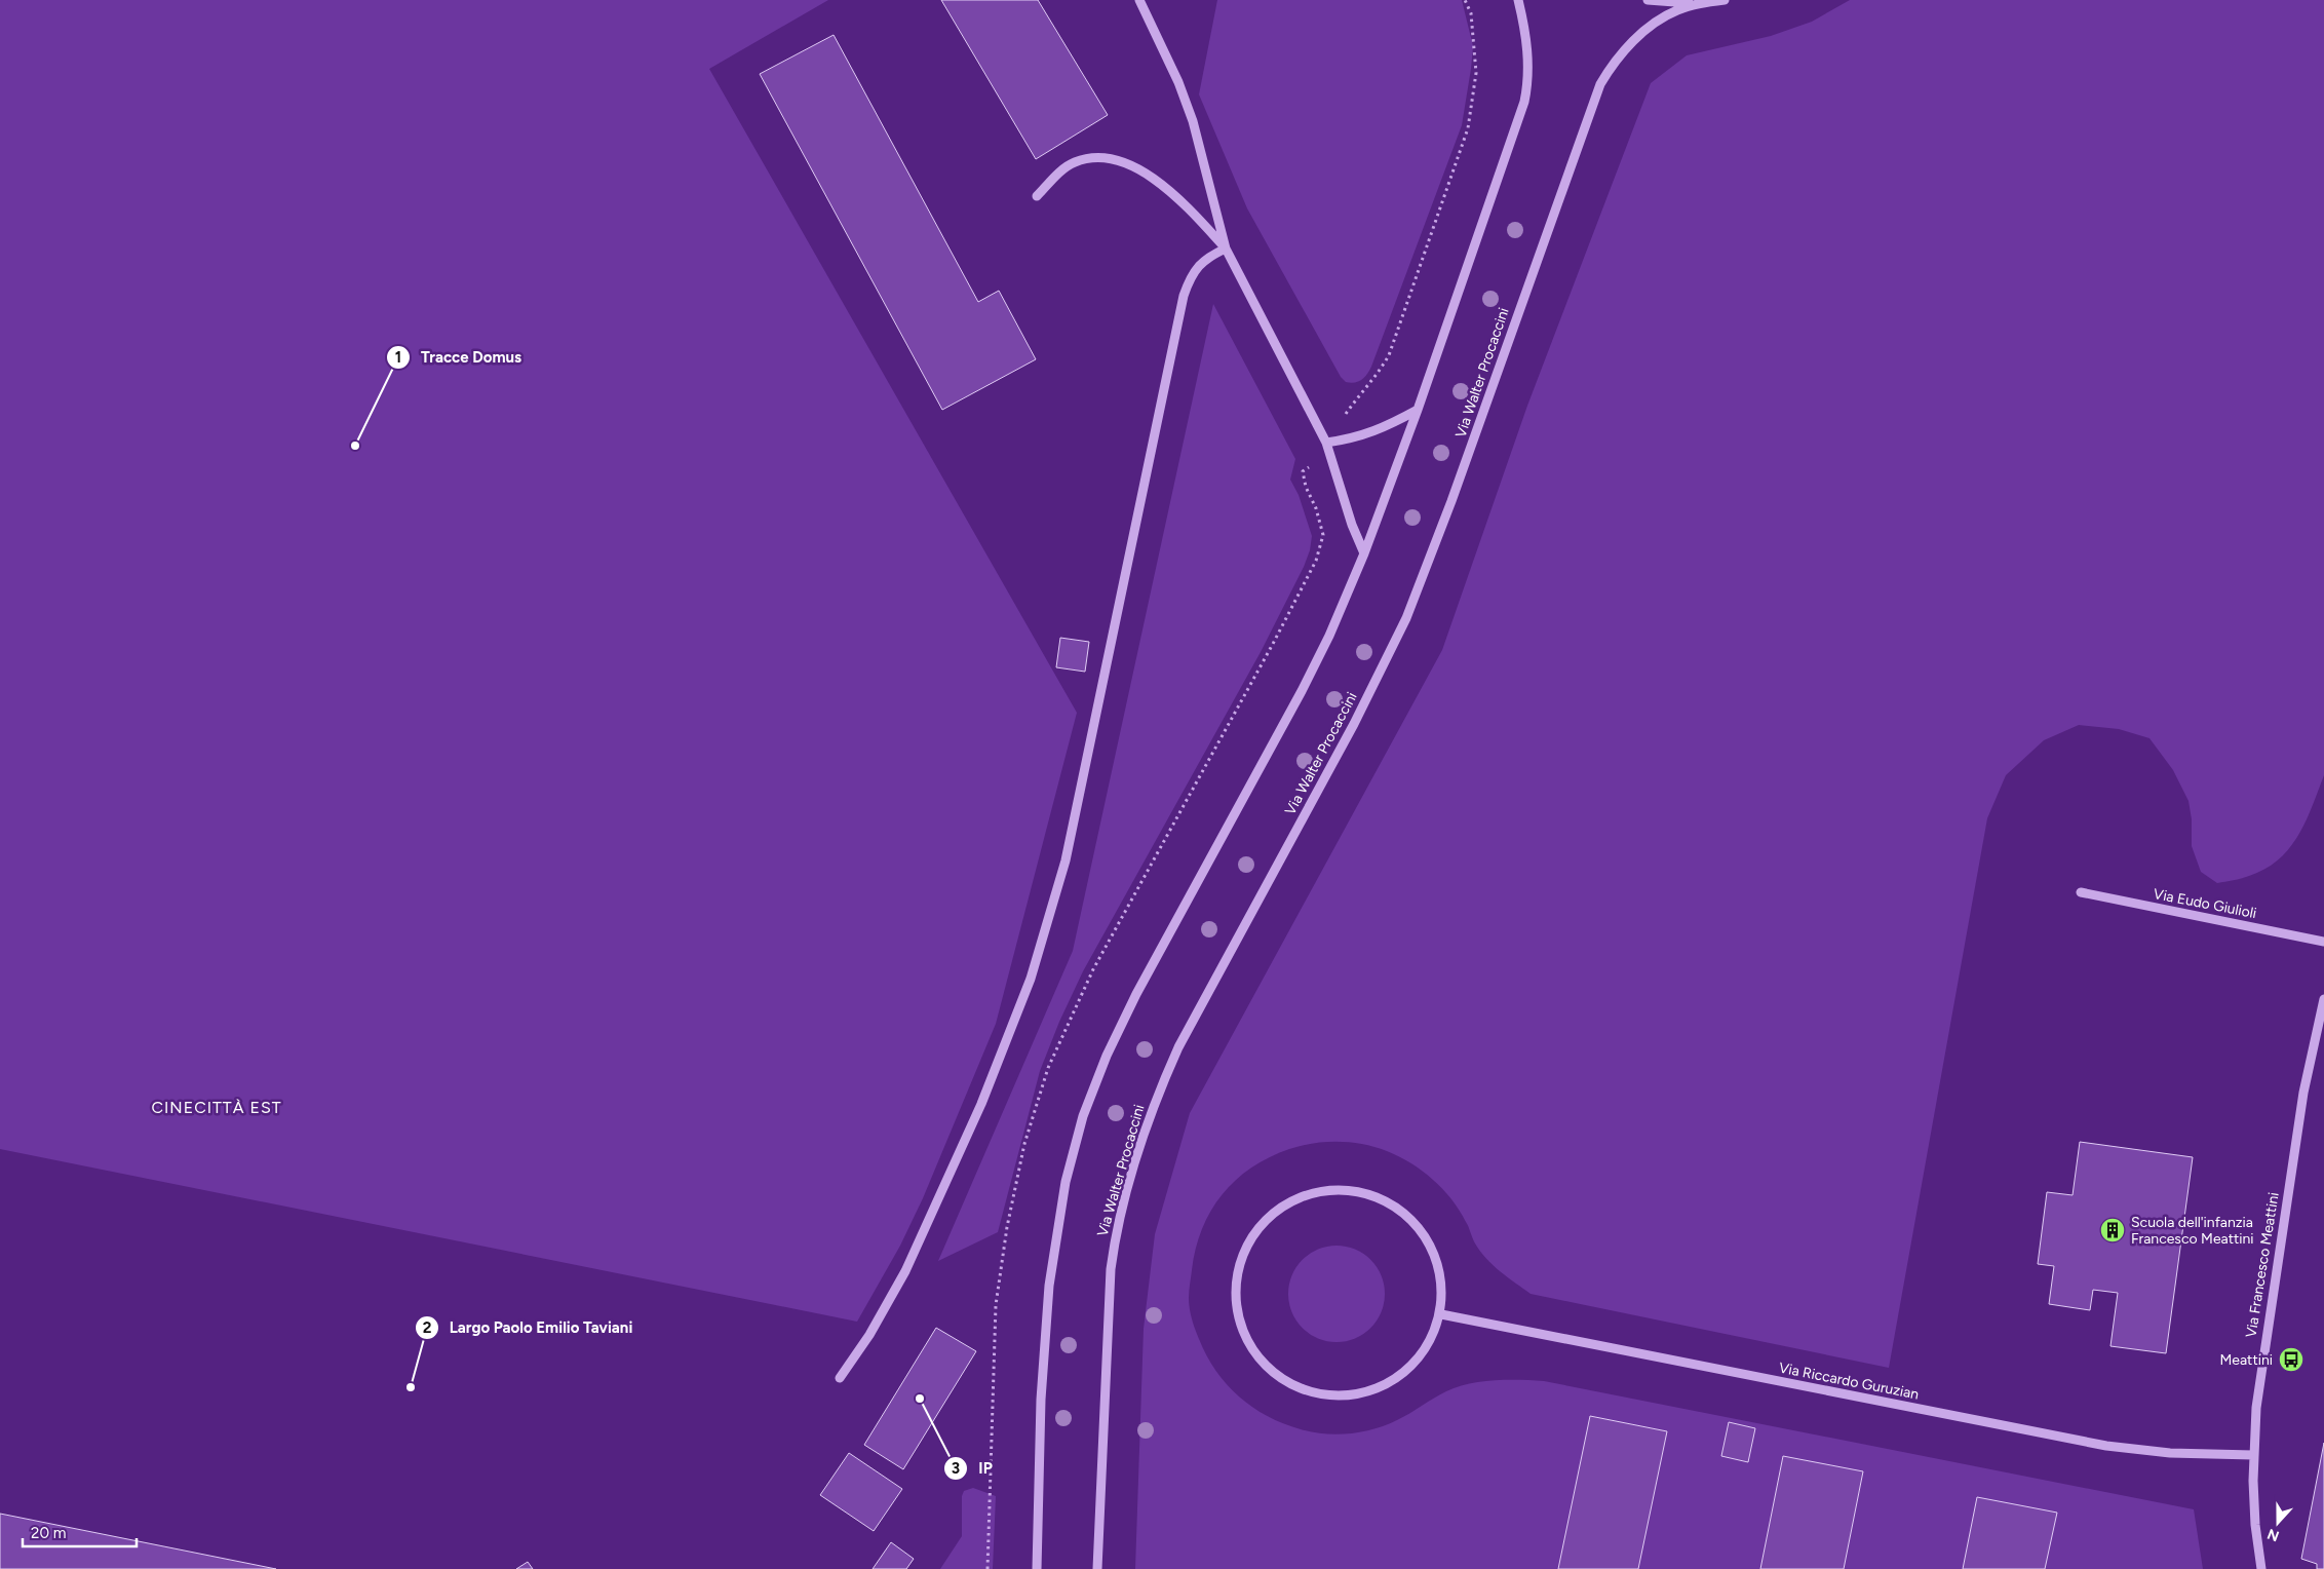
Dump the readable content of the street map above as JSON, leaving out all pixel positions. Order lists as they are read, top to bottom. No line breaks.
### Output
{"streets":{"street":["Via Walter Procaccini","Via Eudo Giulioli","Via Francesco Meattini","Via Riccardo Guruzian"]},"crossings":[["Via Francesco Meattini","Via Riccardo Guruzian"]],"districts":["CINECITTÀ EST"],"places":{"other":["Tracce Domus","Largo Paolo Emilio Taviani","IP"],"building":["Scuola dell'infanzia Francesco Meattini"],"bus stop":["Meattini"]},"scale_bar":"20 m","north":"bottom"}
